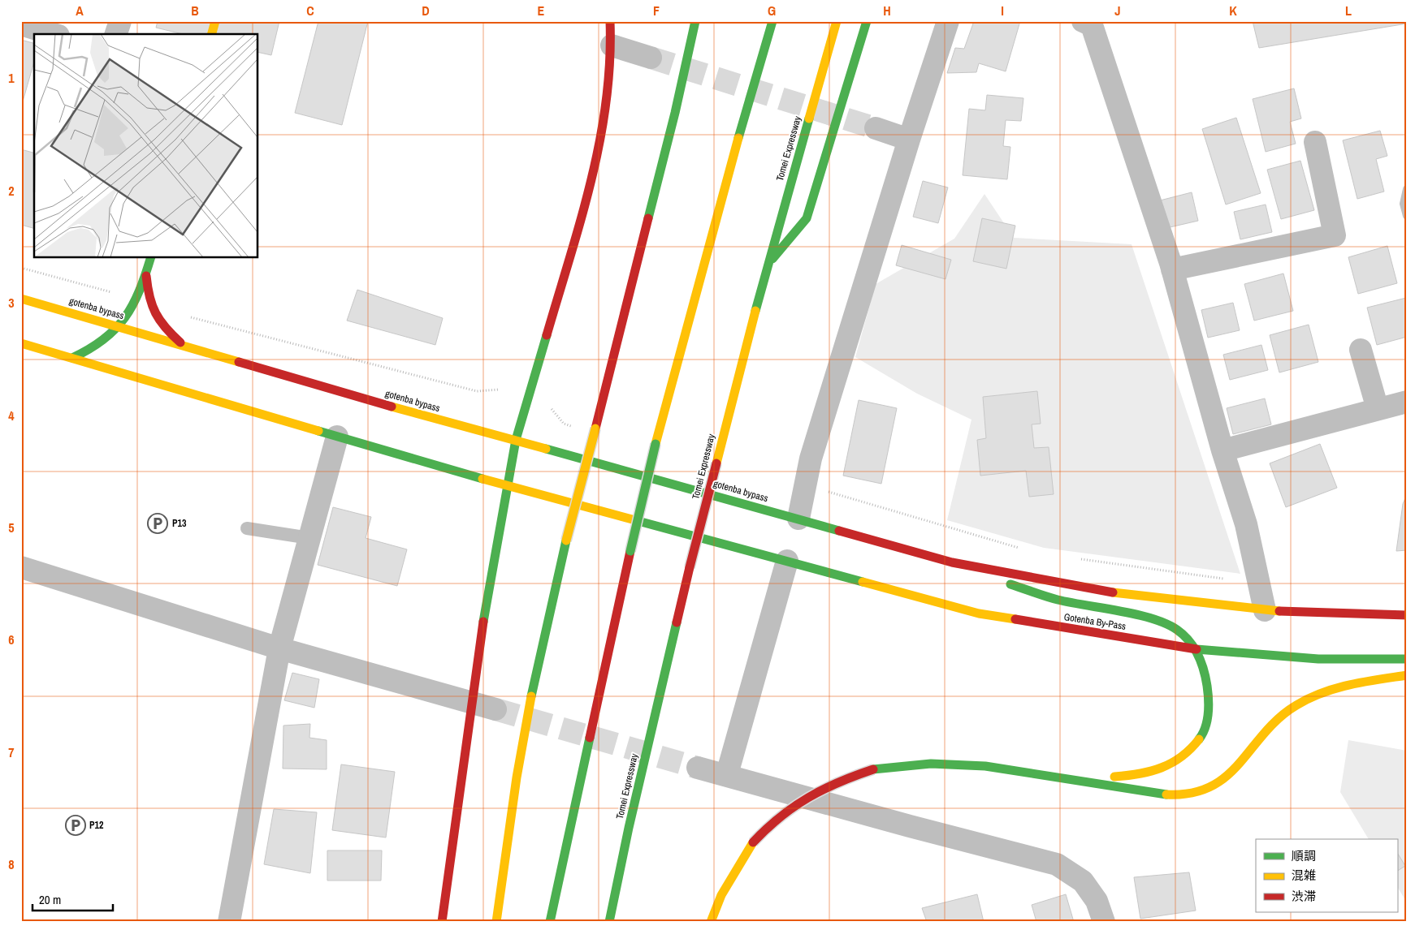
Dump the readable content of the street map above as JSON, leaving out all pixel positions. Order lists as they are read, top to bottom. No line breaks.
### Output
{"streets":{"main road":["Tomei Expressway","gotenba bypass","Gotenba By-Pass"]},"places":{"parking":["P13","P12"]},"legend":["順調","混雑","渋滞"],"scale_bar":"20 m","grid":{"columns":["A","B","C","D","E","F","G","H","I","J","K","L"],"rows":["1","2","3","4","5","6","7","8"]}}
